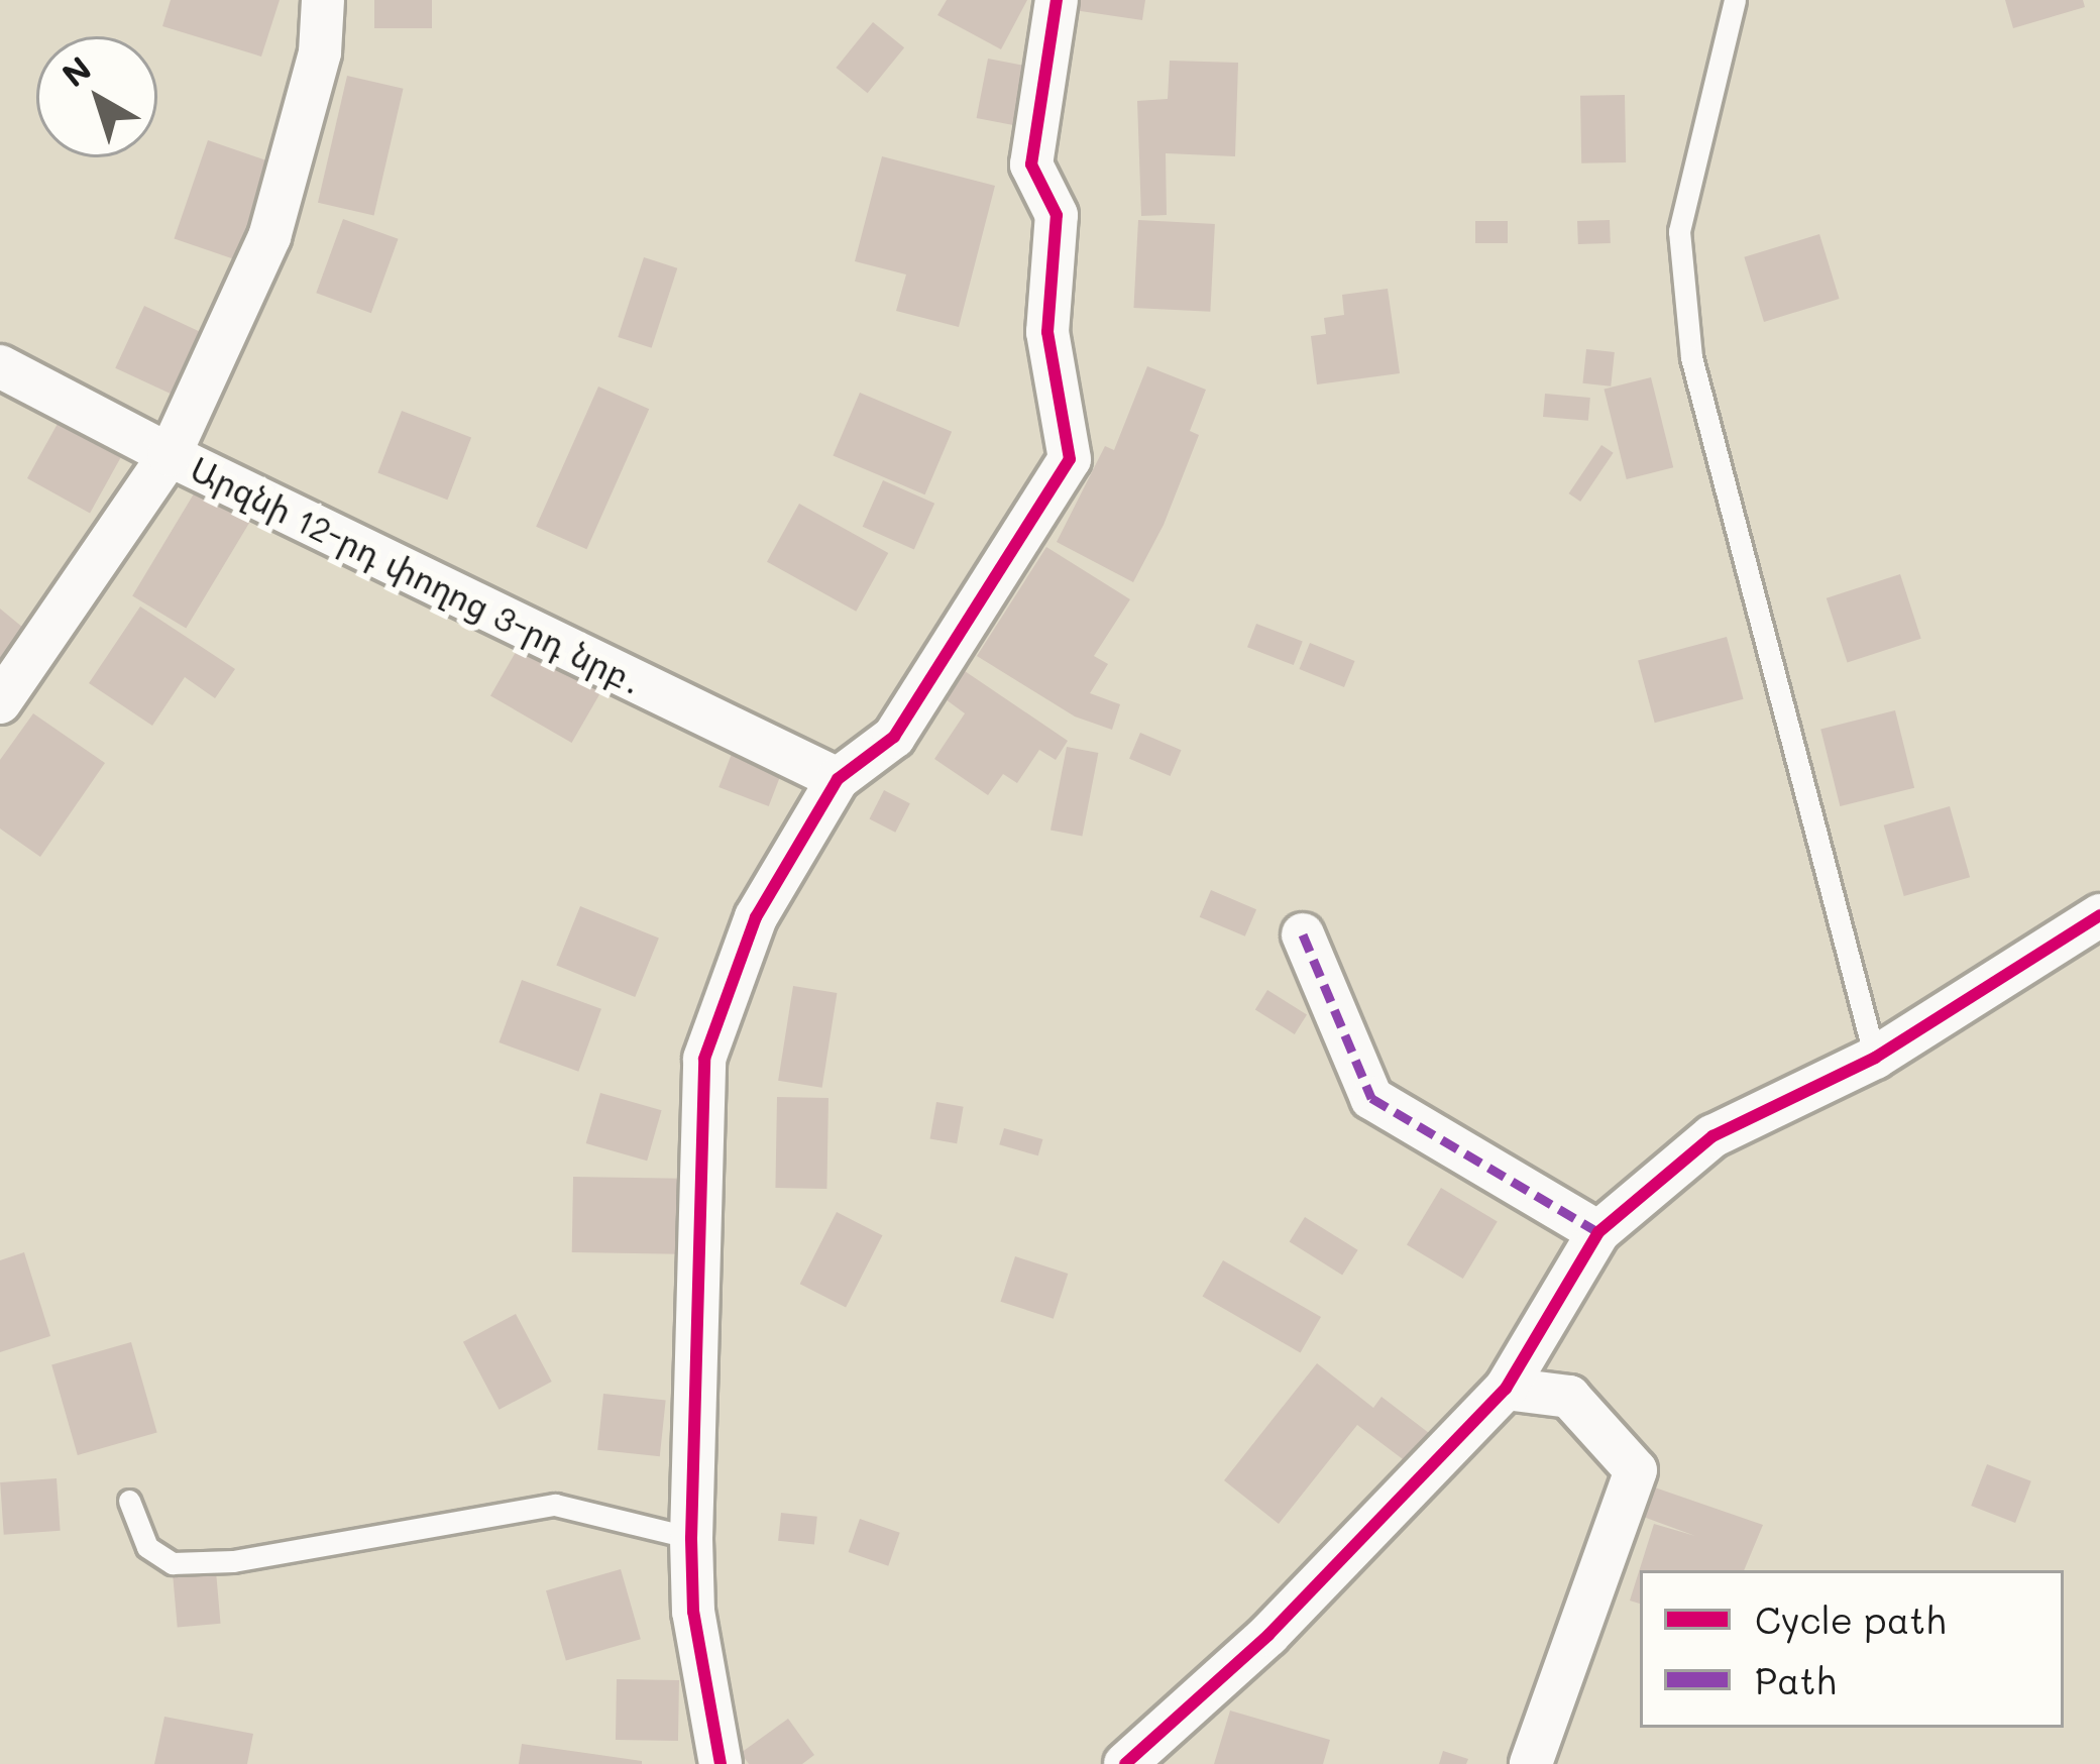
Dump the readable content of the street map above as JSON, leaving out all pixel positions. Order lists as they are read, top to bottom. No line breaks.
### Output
{"streets":{"street":["Արզնի 12-րդ փողոց 3-րդ նրբ․"]},"legend":["Cycle path","Path"],"north":"top left"}
